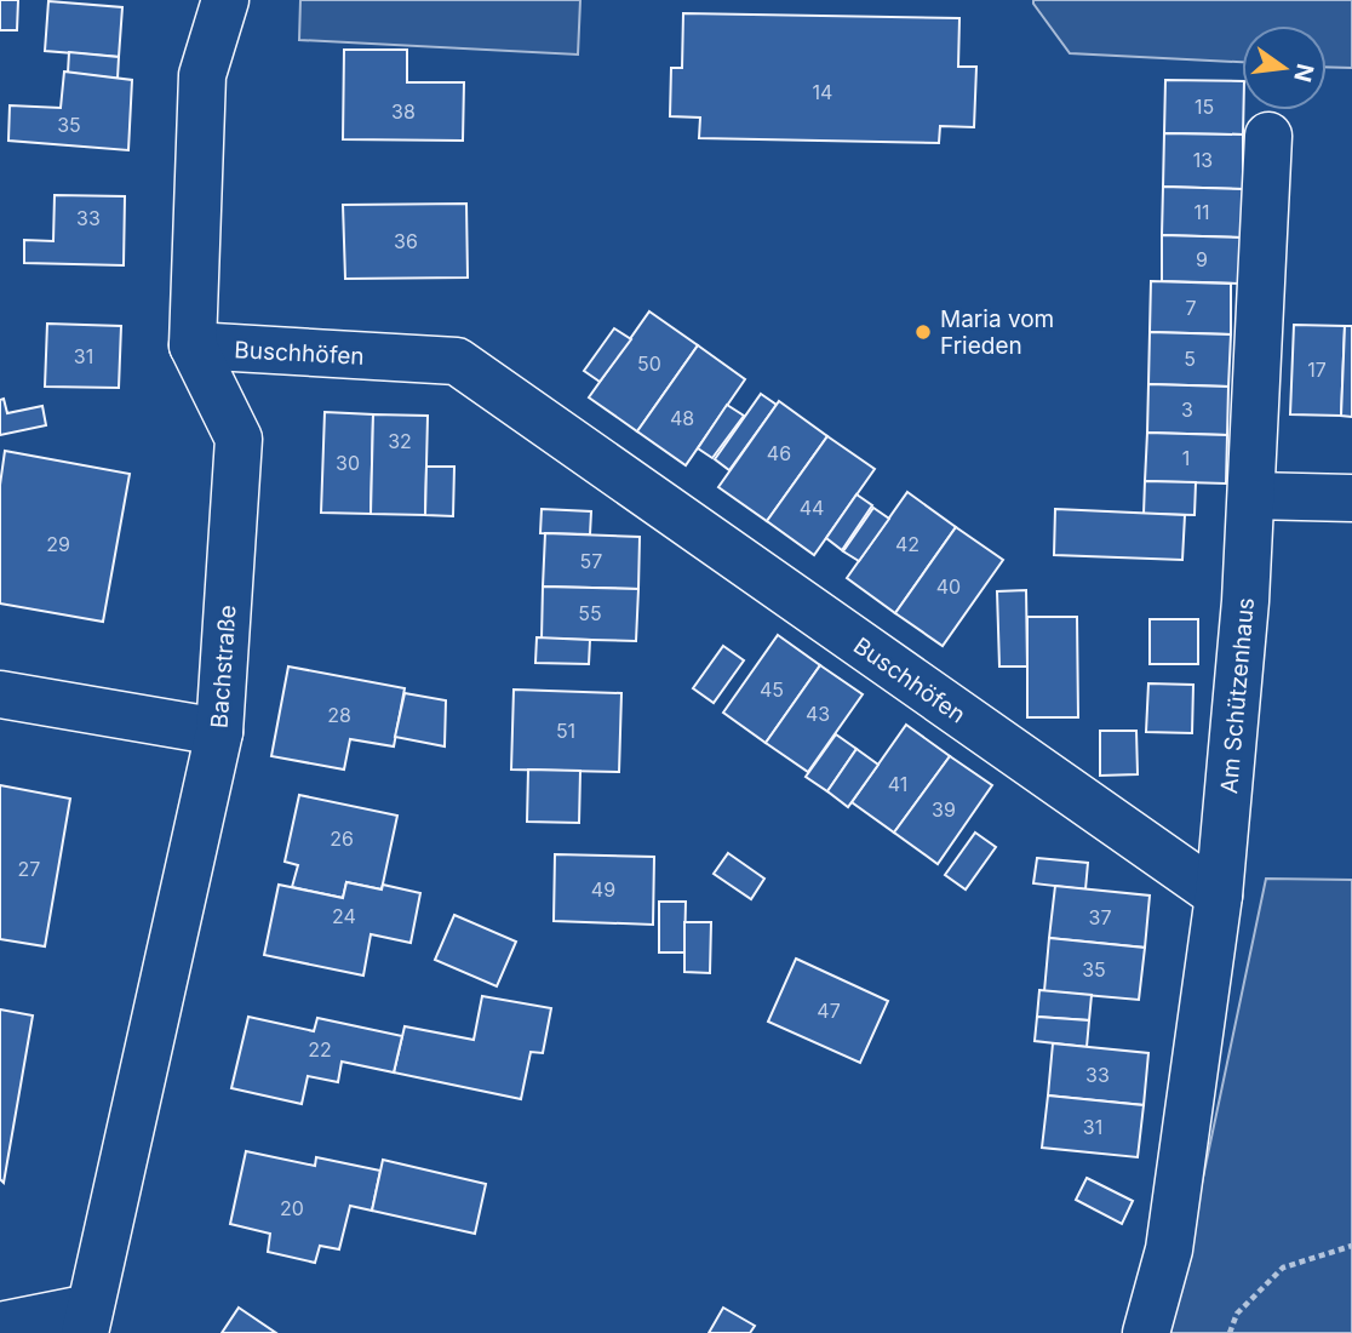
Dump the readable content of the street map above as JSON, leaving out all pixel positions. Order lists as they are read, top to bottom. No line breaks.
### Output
{"streets":{"street":["Buschhöfen","Bachstraße","Am Schützenhaus"]},"crossings":[["Buschhöfen","Bachstraße"],["Buschhöfen","Am Schützenhaus"]],"places":["Maria vom Frieden"],"house_numbers":["14","15","38","35","13","11","33","36","9","7","31","5","50","17","3","48","32","46","1","30","44","29","42","57","40","55","45","43","28","51","41","39","26","27","49","24","37","35","47","22","33","31","20"],"north":"right"}
